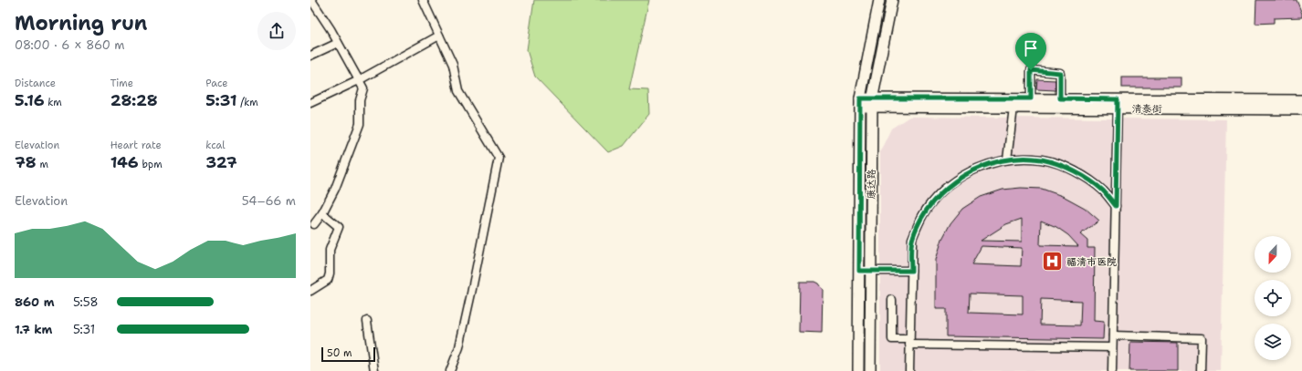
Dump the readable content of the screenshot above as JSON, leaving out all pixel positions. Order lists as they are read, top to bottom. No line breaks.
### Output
{"streets":{"street":["清泰街","康达路"]},"crossings":[["清泰街","康达路"]],"places":{"hospital":["福清市医院"]},"scale_bar":"50 m","north":"bottom","page":{"heading":["Morning run","08:00 · 6 × 860 m"],"stats":[["Distance","5.16 km"],["Time","28:28"],["Pace","5:31 /km"],["Elevation","78 m"],["Heart rate","146 bpm"],["kcal","327"]],"chart":["Elevation","54–66 m"],"list":[{"name":"860 m","note":"5:58"},{"name":"1.7 km","note":"5:31"}],"scale":"50 m"}}
